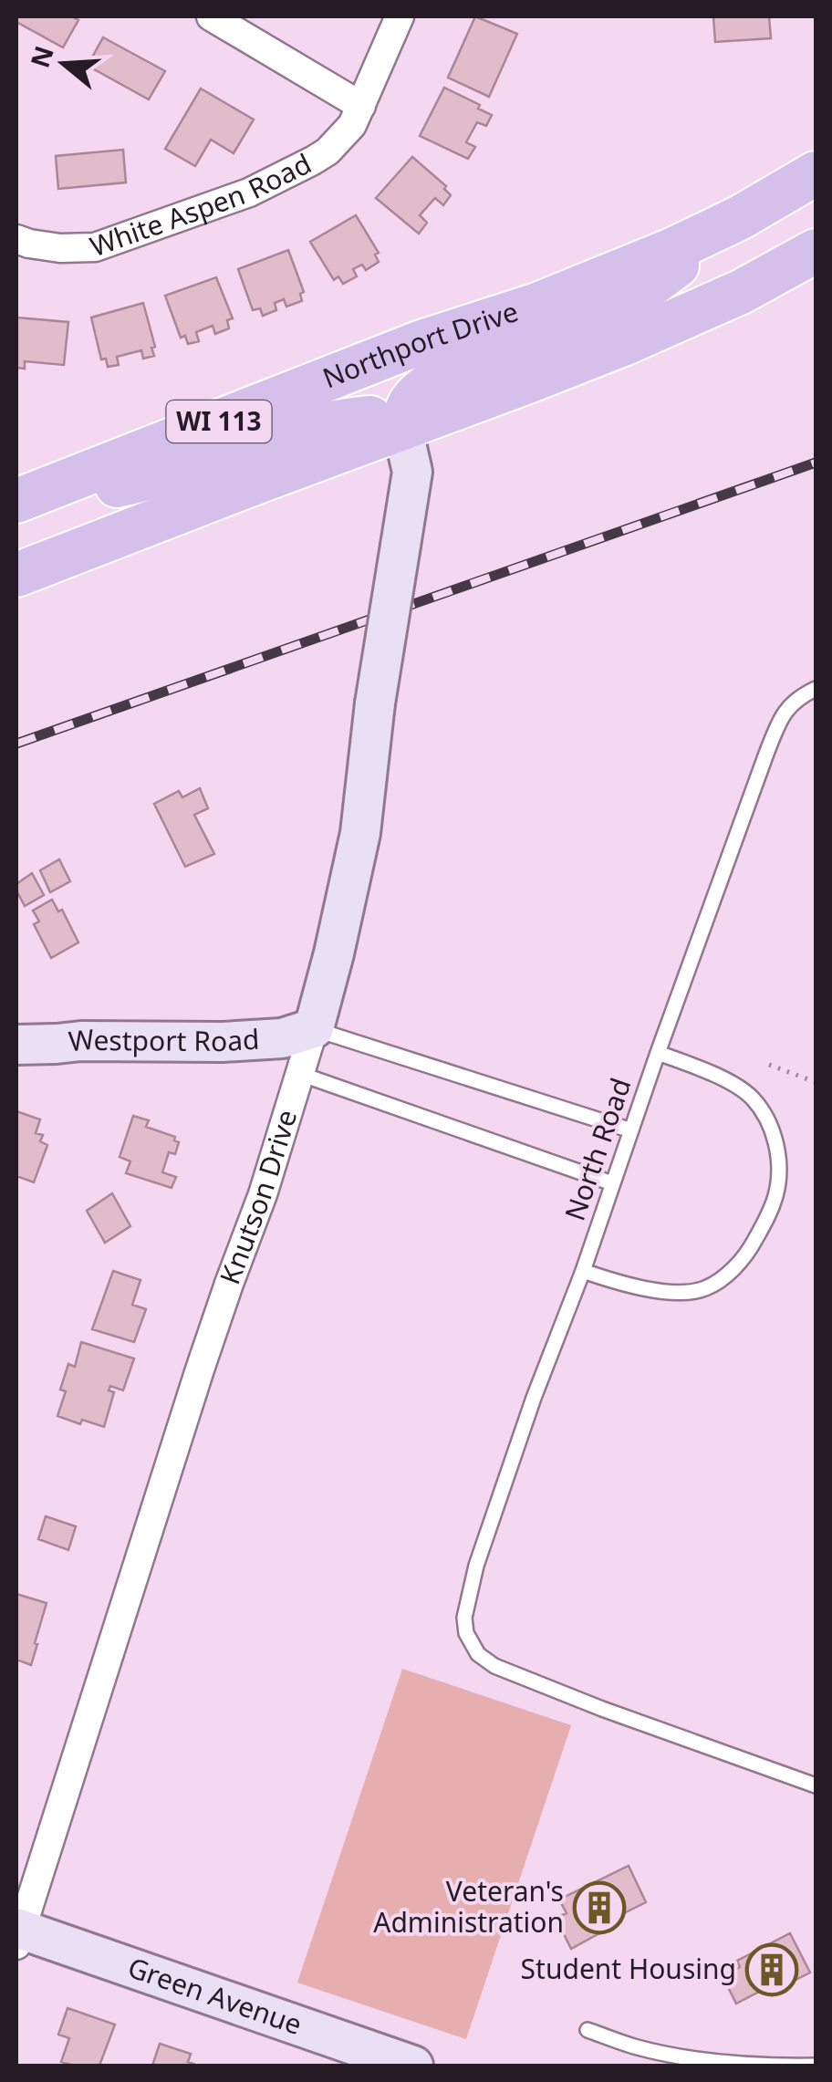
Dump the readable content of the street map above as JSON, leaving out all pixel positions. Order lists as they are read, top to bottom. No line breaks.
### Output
{"streets":{"main road":["Northport Drive","WI 113"],"street":["White Aspen Road","Westport Road","Knutson Drive","Green Avenue"],"lane":["North Road"]},"crossings":[["WI 113","Knutson Drive"],["Westport Road","Knutson Drive"],["Knutson Drive","Green Avenue"]],"places":{"building":["Veteran's Administration","Student Housing"]},"north":"left"}
